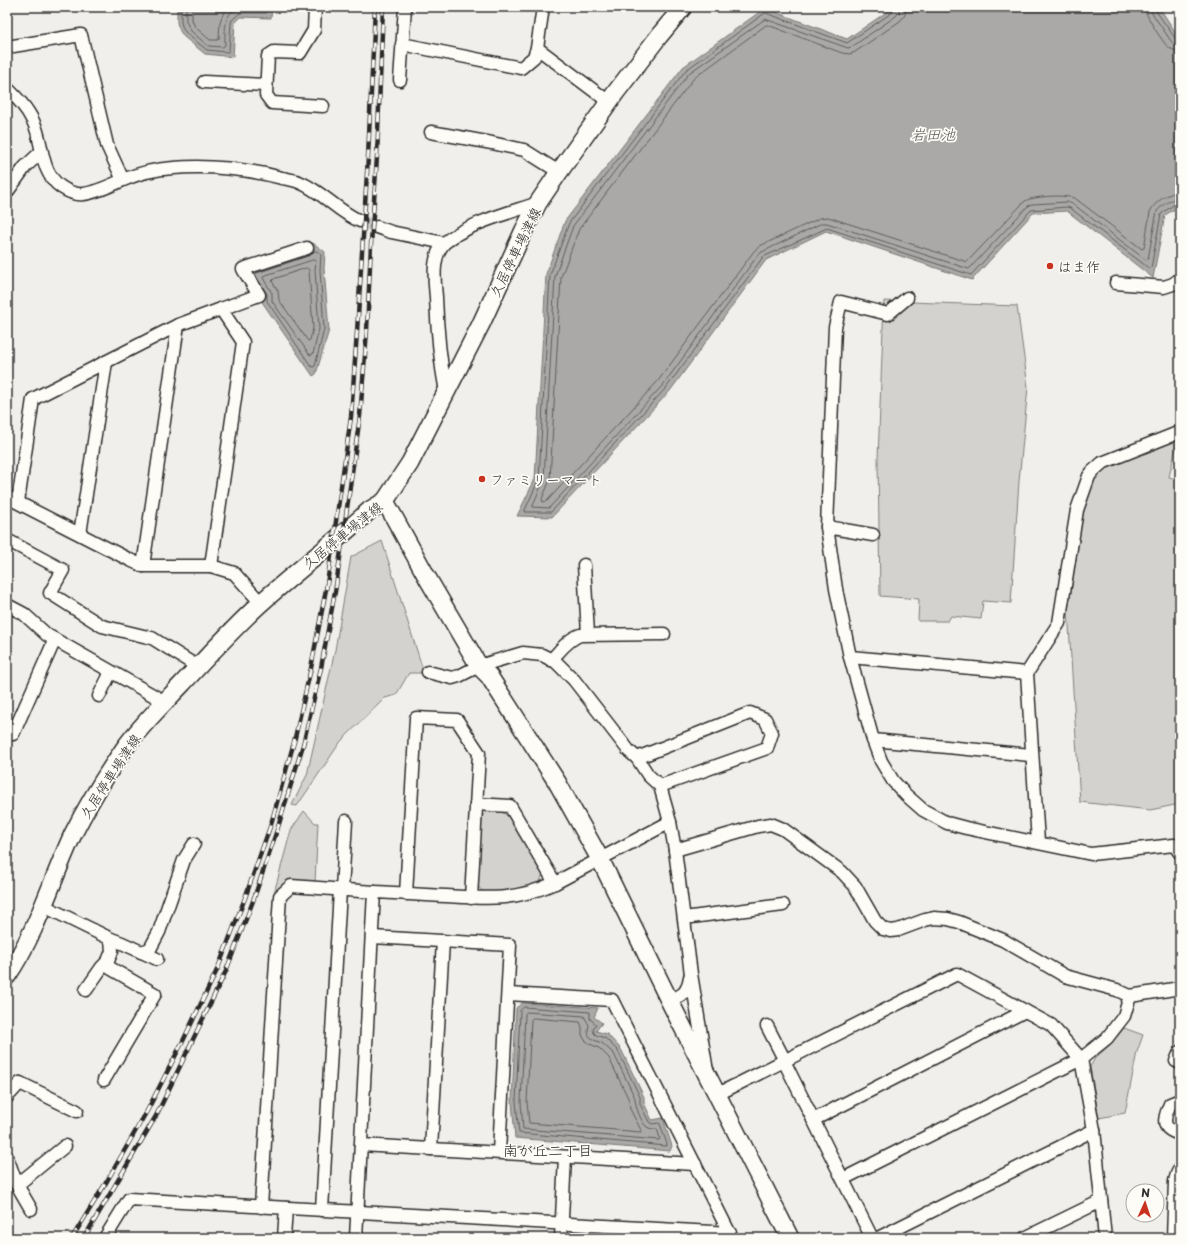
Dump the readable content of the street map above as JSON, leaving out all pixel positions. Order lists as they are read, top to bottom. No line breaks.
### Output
{"streets":{"main road":["久居停車場津線"]},"districts":["南が丘二丁目"],"water":["岩田池"],"places":["はま作","ファミリーマート"],"north":"top"}
